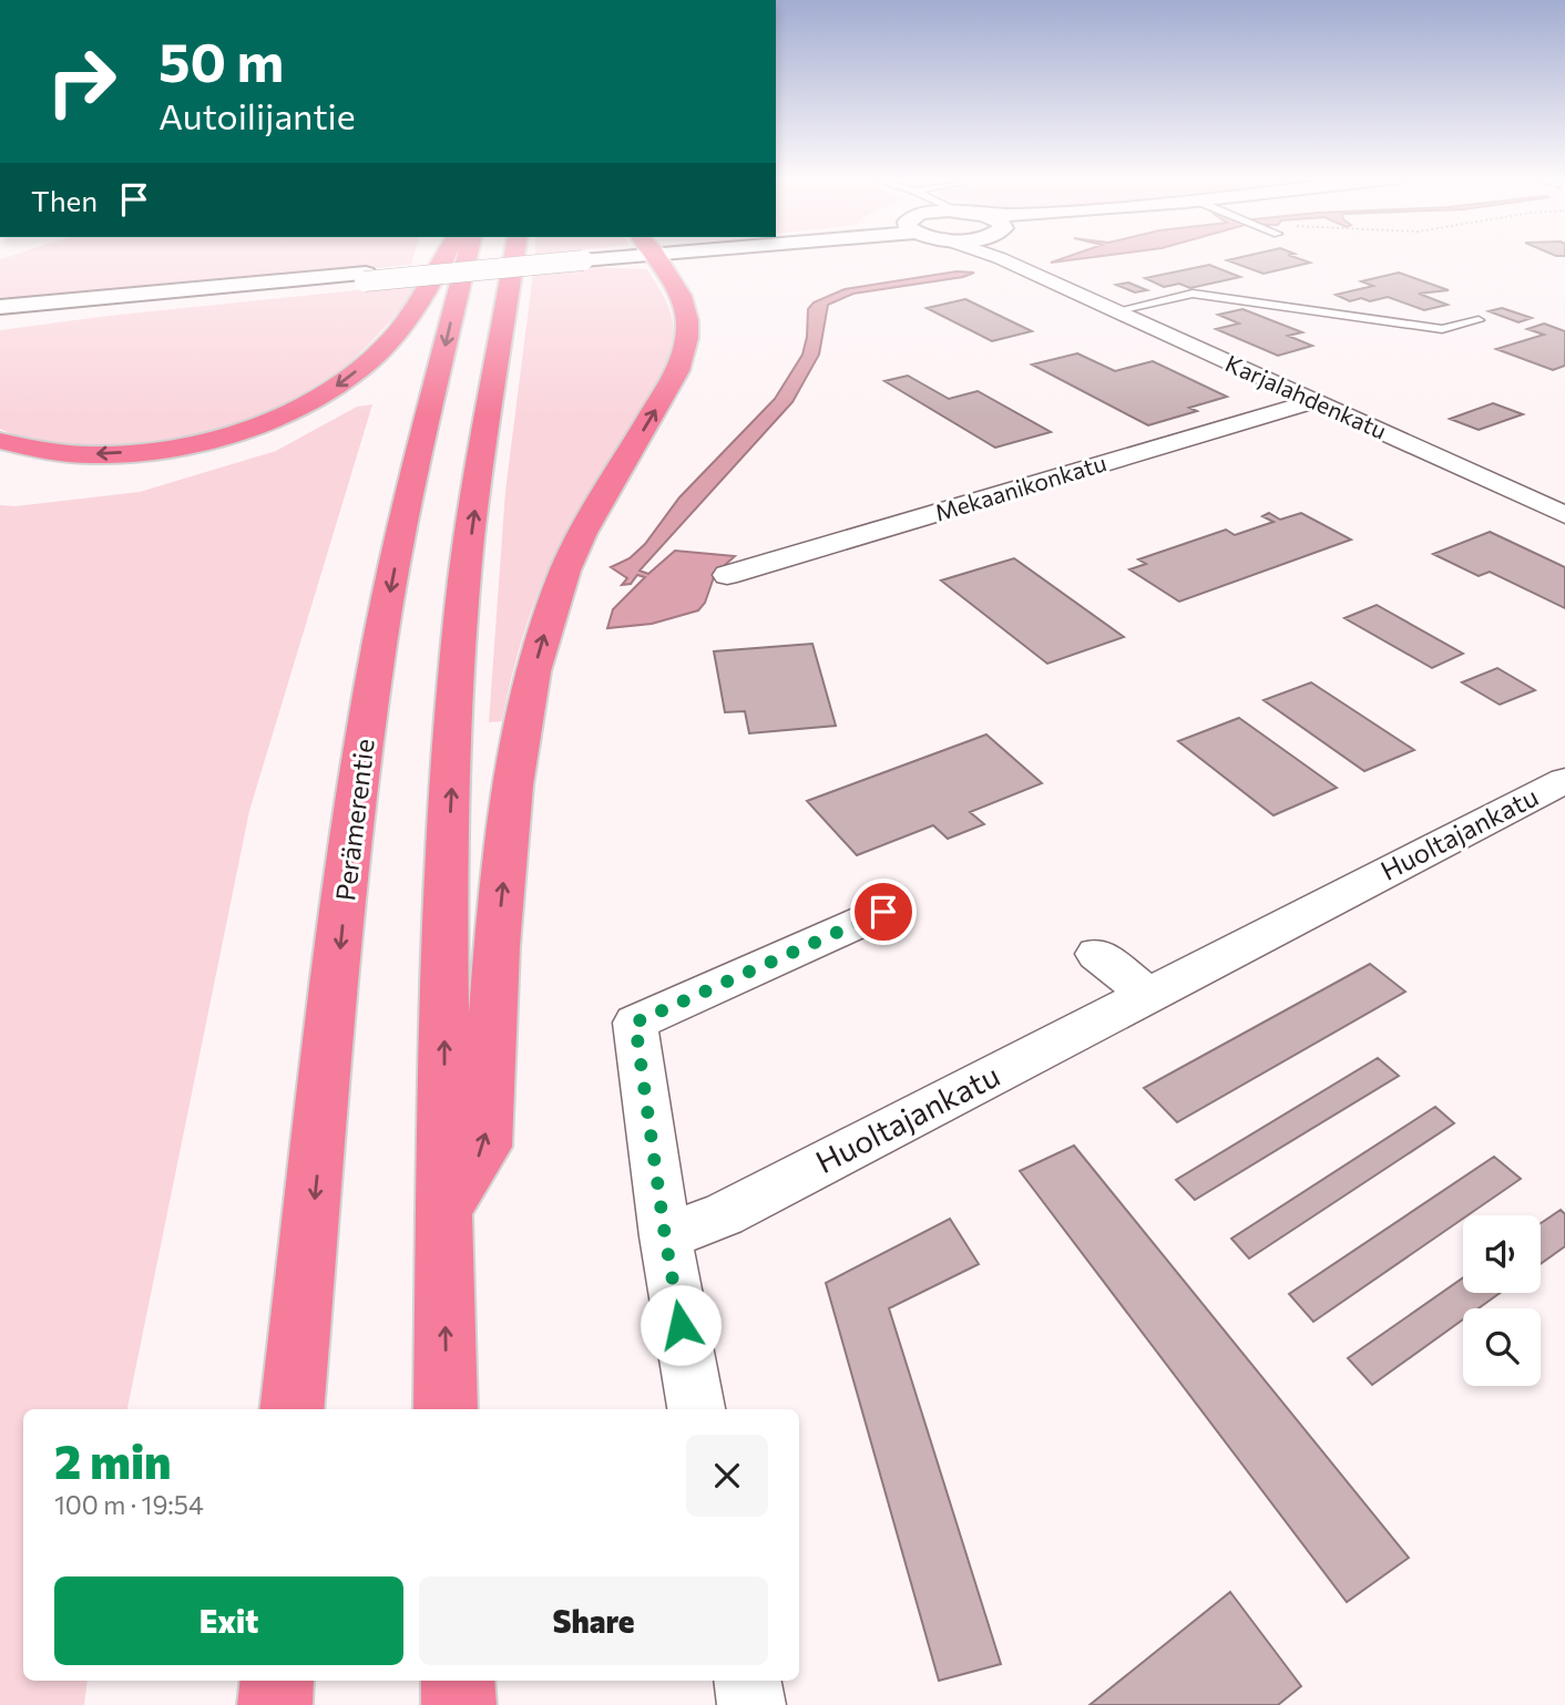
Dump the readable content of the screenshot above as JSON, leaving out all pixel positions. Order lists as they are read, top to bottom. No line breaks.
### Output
{"streets":{"highway":["Perämerentie"],"street":["Karjalahdenkatu","Mekaanikonkatu","Huoltajankatu"]},"crossings":[["Karjalahdenkatu","Mekaanikonkatu"]],"page":{"turn":["50 m","Autoilijantie"],"then":"Then","heading":["2 min","100 m · 19:54"],"buttons":["Exit","Share"]}}
